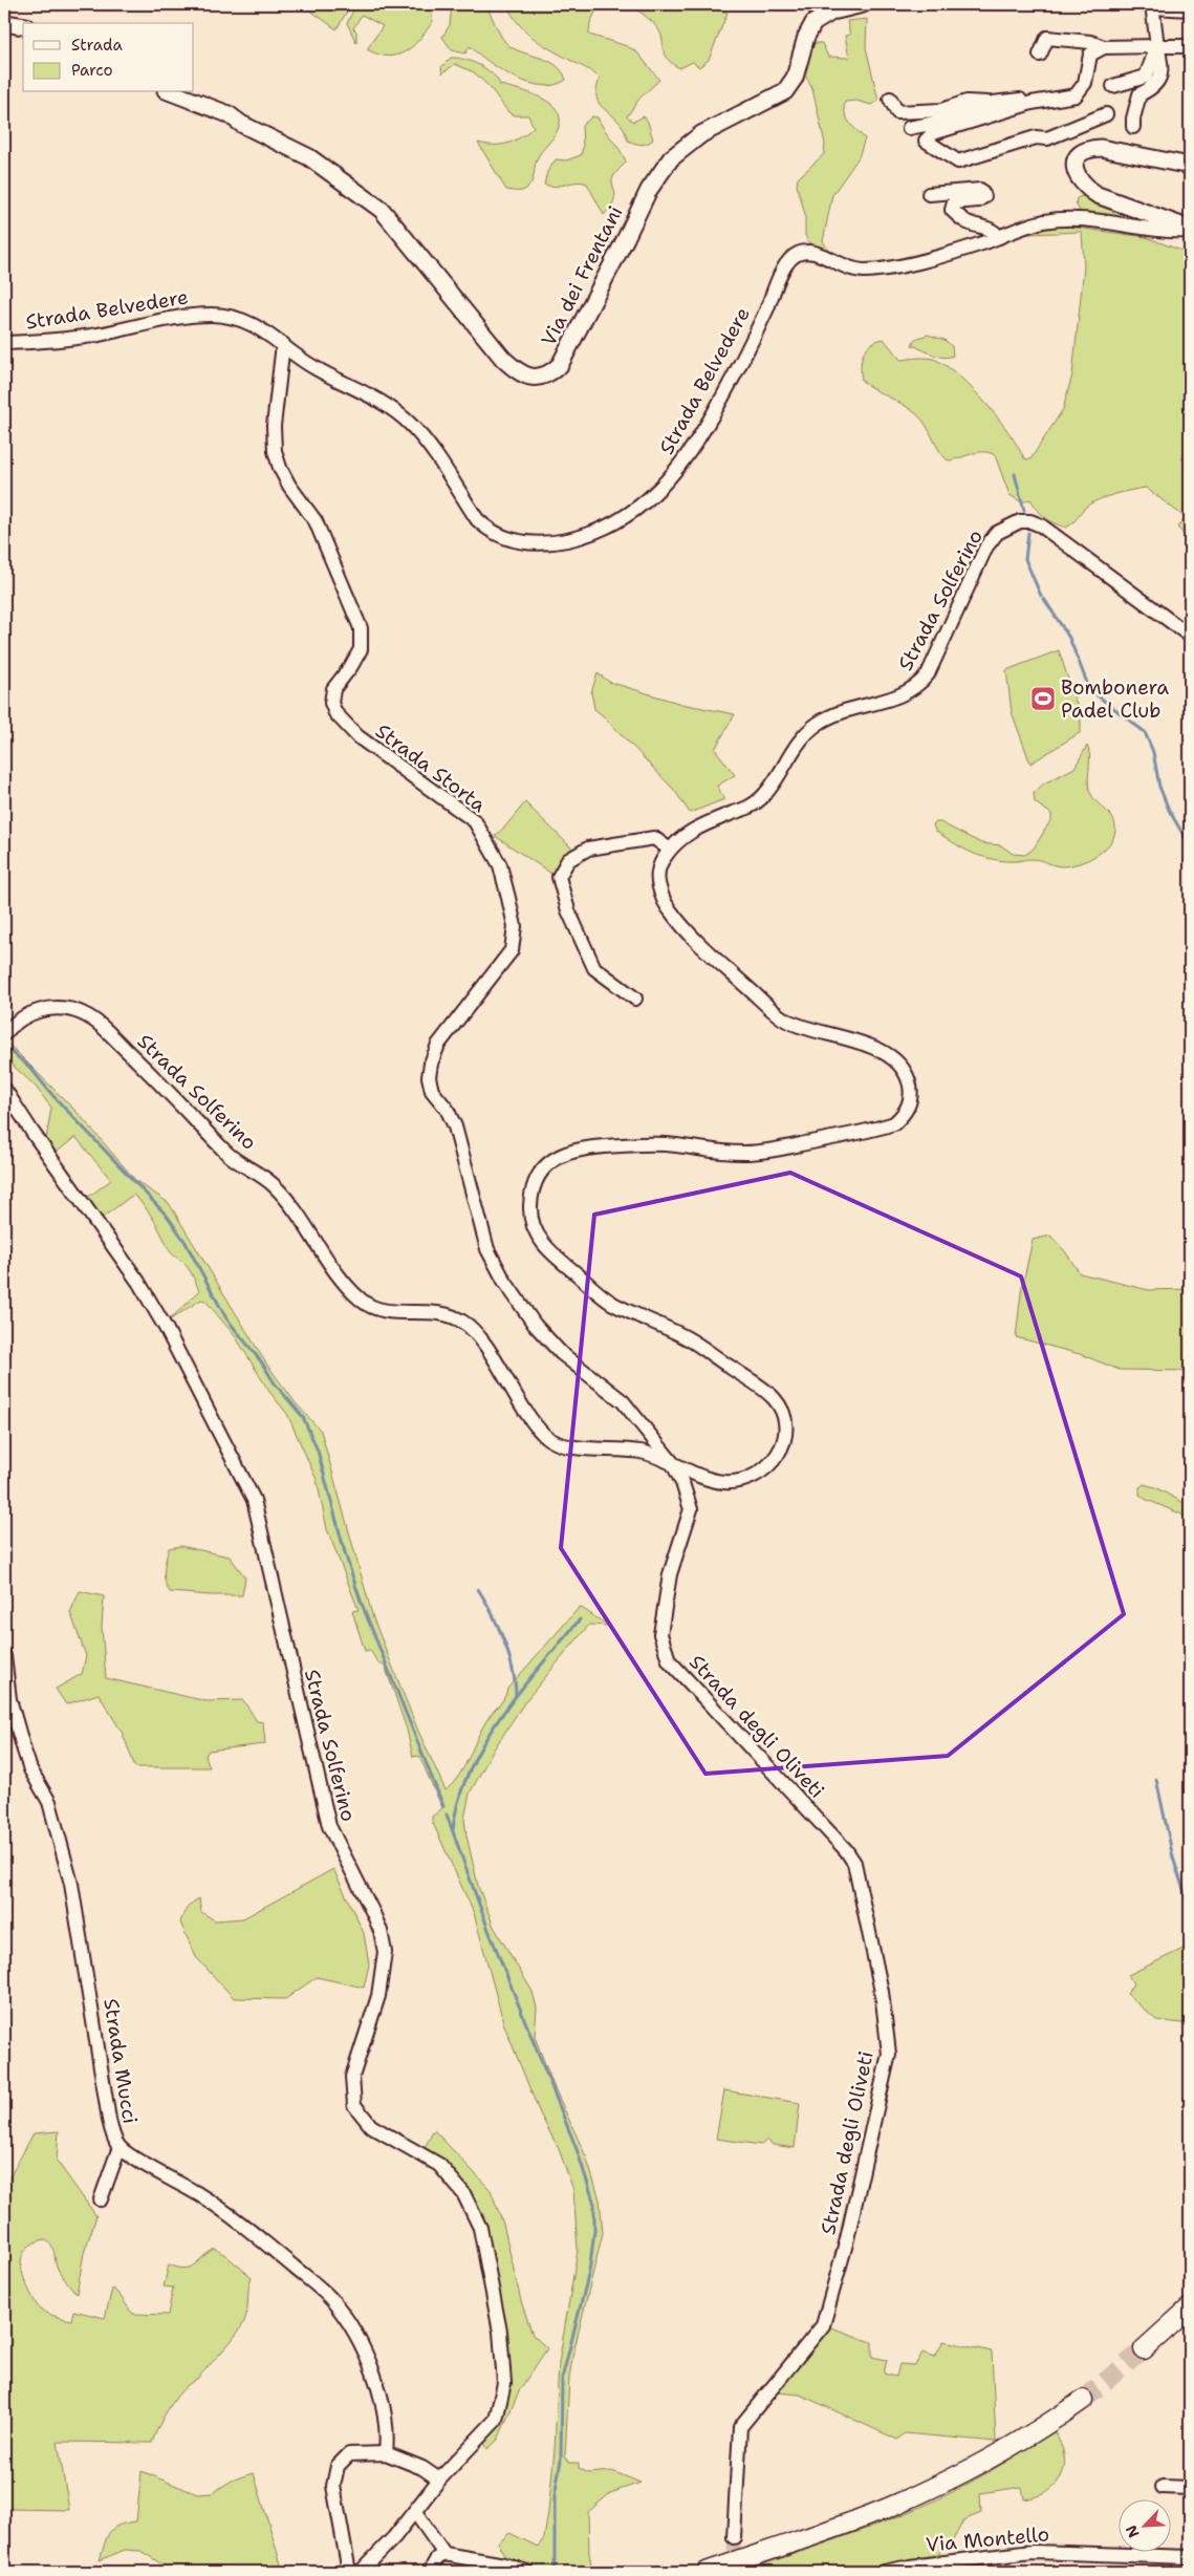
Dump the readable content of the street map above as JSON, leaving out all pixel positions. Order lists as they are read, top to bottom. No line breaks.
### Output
{"streets":{"main road":["Via dei Frentani"],"street":["Strada Belvedere","Strada Solferino","Strada Storta","Strada degli Oliveti","Strada Mucci","Via Montello"]},"crossings":[["Strada Belvedere","Strada Storta"],["Strada Solferino","Strada Storta"],["Strada Solferino","Strada degli Oliveti"],["Strada Storta","Strada degli Oliveti"]],"places":{"sports":["Bombonera Padel Club"]},"legend":["Strada","Parco"],"north":"bottom left"}
